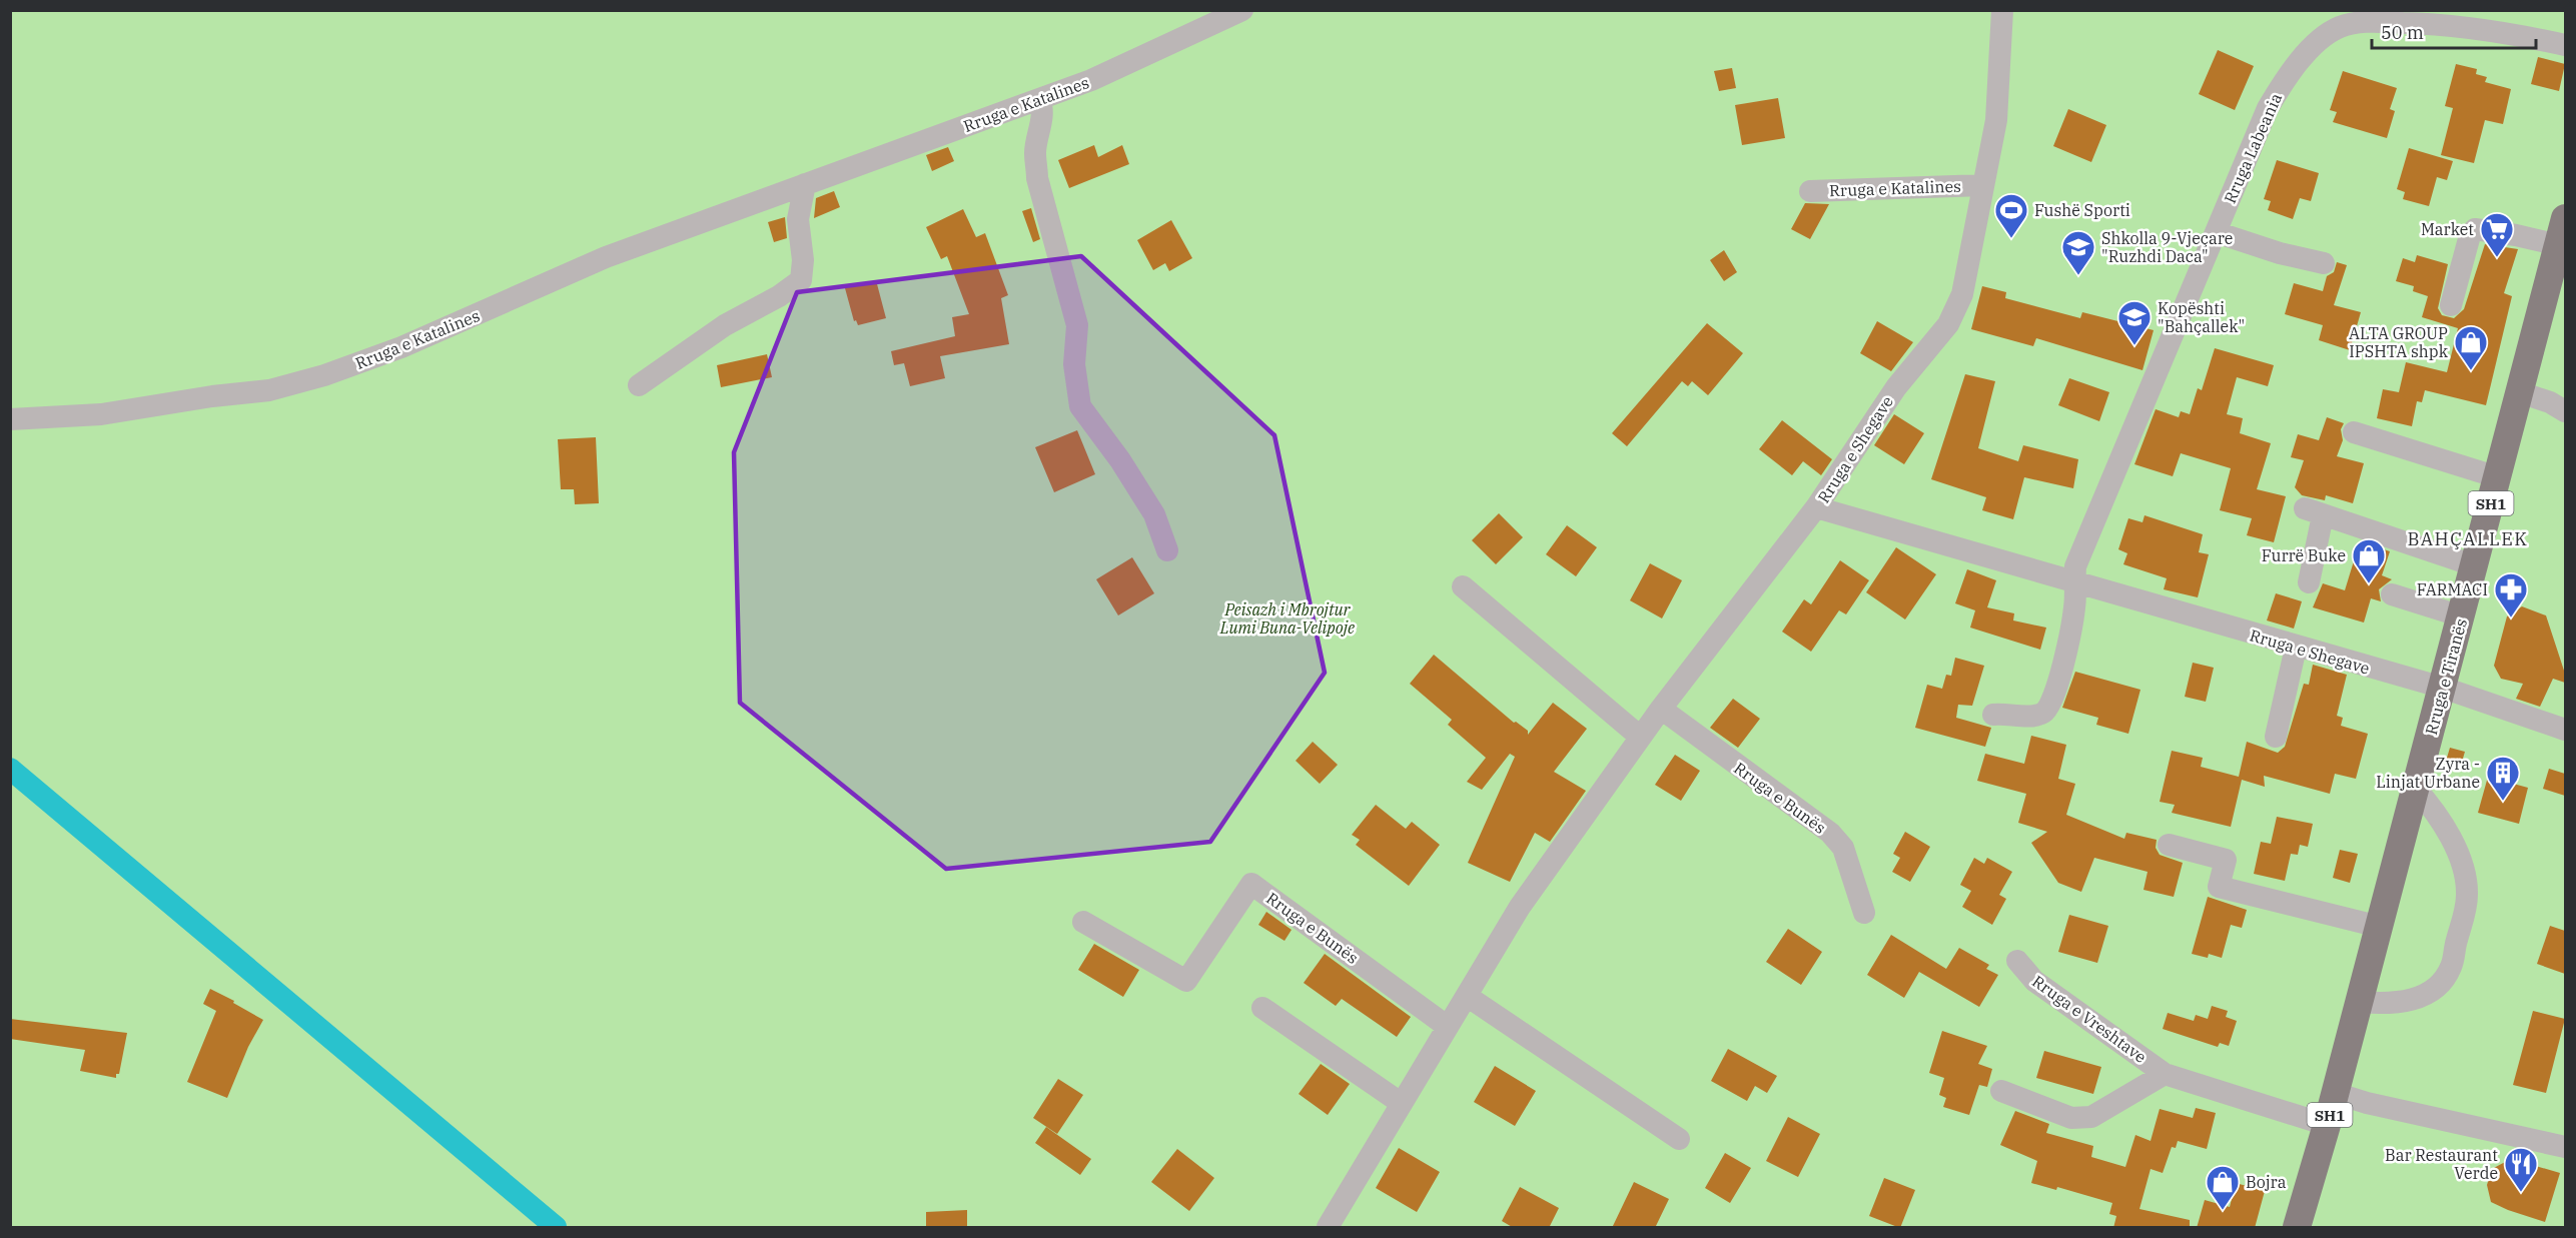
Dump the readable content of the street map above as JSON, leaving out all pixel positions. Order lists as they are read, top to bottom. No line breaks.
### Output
{"streets":{"main road":["SH1","Rruga e Tiranës"],"street":["Rruga e Katalines","Rruga Labeania","Rruga e Shegave","Rruga e Bunës","Rruga e Vreshtave"]},"crossings":[["Rruga e Katalines","Rruga e Shegave"],["Rruga Labeania","Rruga e Shegave"],["Rruga e Shegave","Rruga e Tiranës"],["Rruga e Tiranës","Rruga e Vreshtave"]],"districts":["BAHÇALLEK"],"parks":["Peisazh i Mbrojtur Lumi Buna-Velipoje"],"places":{"sports":["Fushë Sporti"],"supermarket":["Market"],"school or university":["Shkolla 9-Vjeçare \"Ruzhdi Daca\"","Kopështi \"Bahçallek\""],"shop":["ALTA GROUP IPSHTA shpk","Furrë Buke","Bojra"],"pharmacy":["FARMACI"],"building":["Zyra - Linjat Urbane"],"restaurant":["Bar Restaurant Verde"]},"scale_bar":"50 m"}
